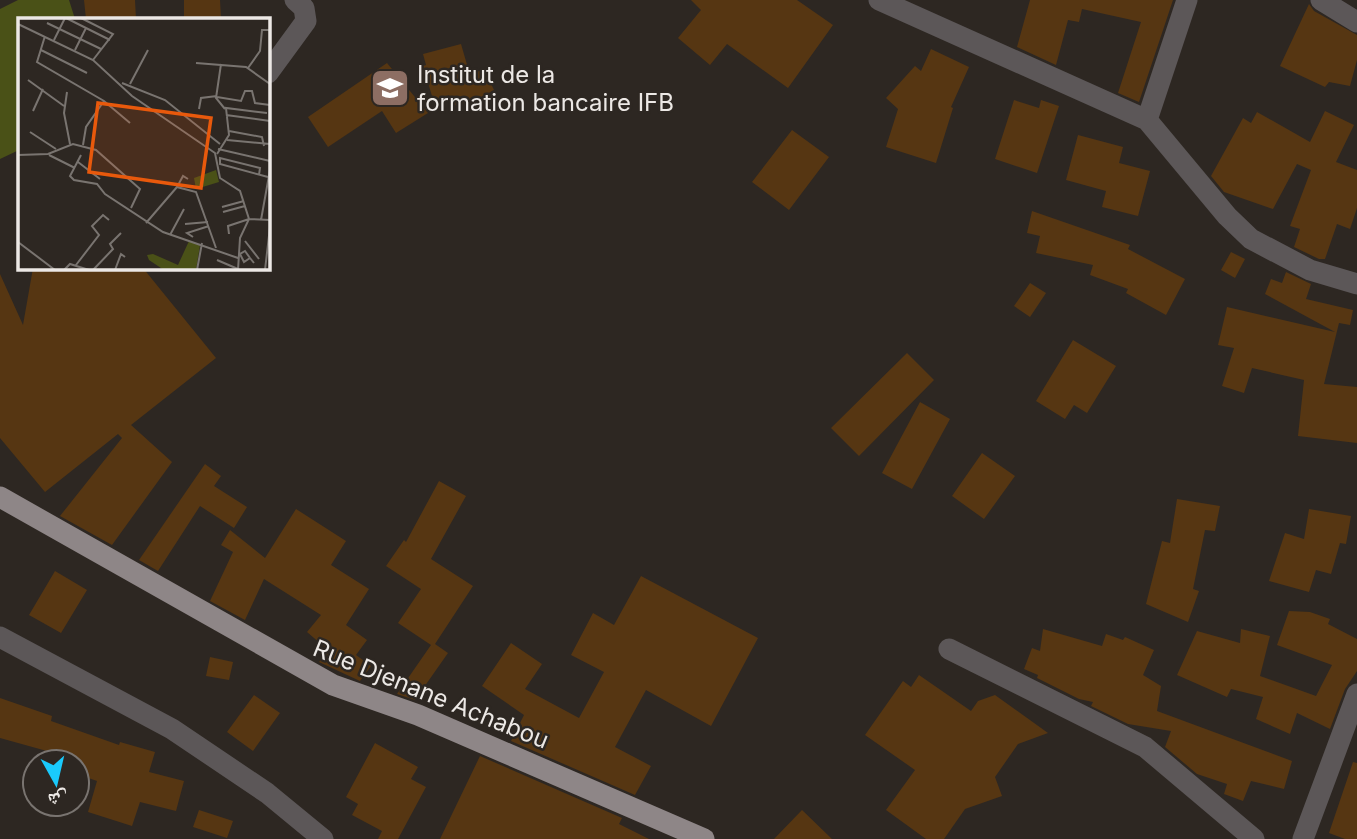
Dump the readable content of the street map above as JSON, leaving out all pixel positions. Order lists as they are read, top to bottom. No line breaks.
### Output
{"streets":{"main road":["Rue Djenane Achabou"]},"places":{"school or university":["Institut de la formation bancaire IFB"]},"north":"bottom"}
